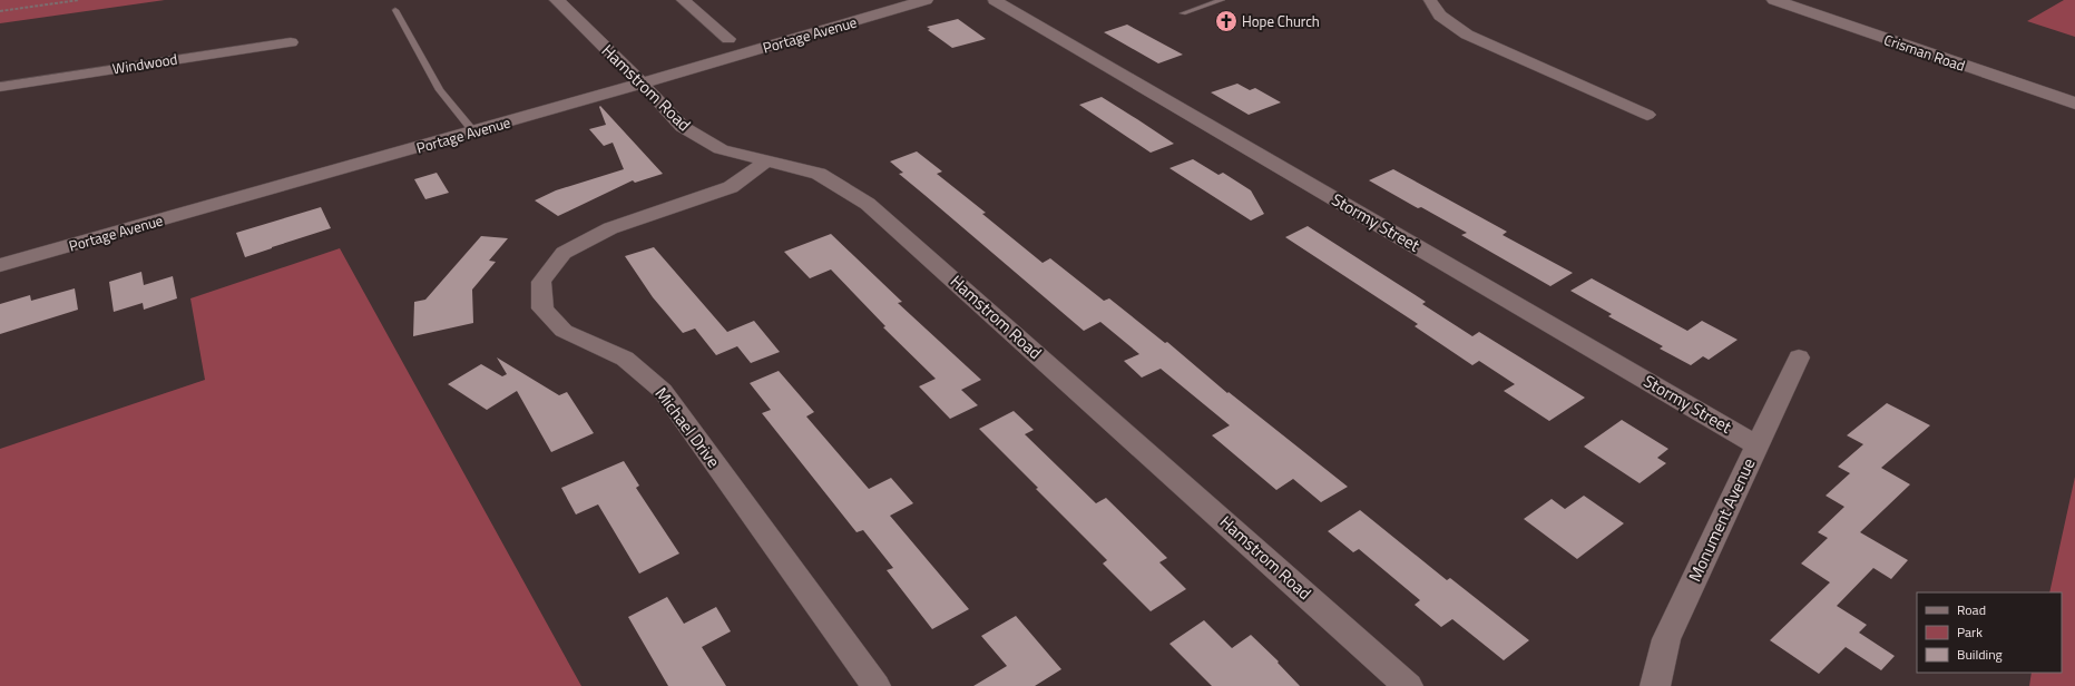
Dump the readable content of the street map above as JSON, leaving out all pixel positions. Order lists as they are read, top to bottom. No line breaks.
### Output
{"streets":{"street":["Portage Avenue","Crisman Road","Windwood","Hamstrom Road","Stormy Street","Michael Drive","Monument Avenue"]},"crossings":[["Portage Avenue","Hamstrom Road"],["Hamstrom Road","Michael Drive"],["Stormy Street","Monument Avenue"]],"places":{"church":["Hope Church"]},"legend":["Road","Park","Building"]}
